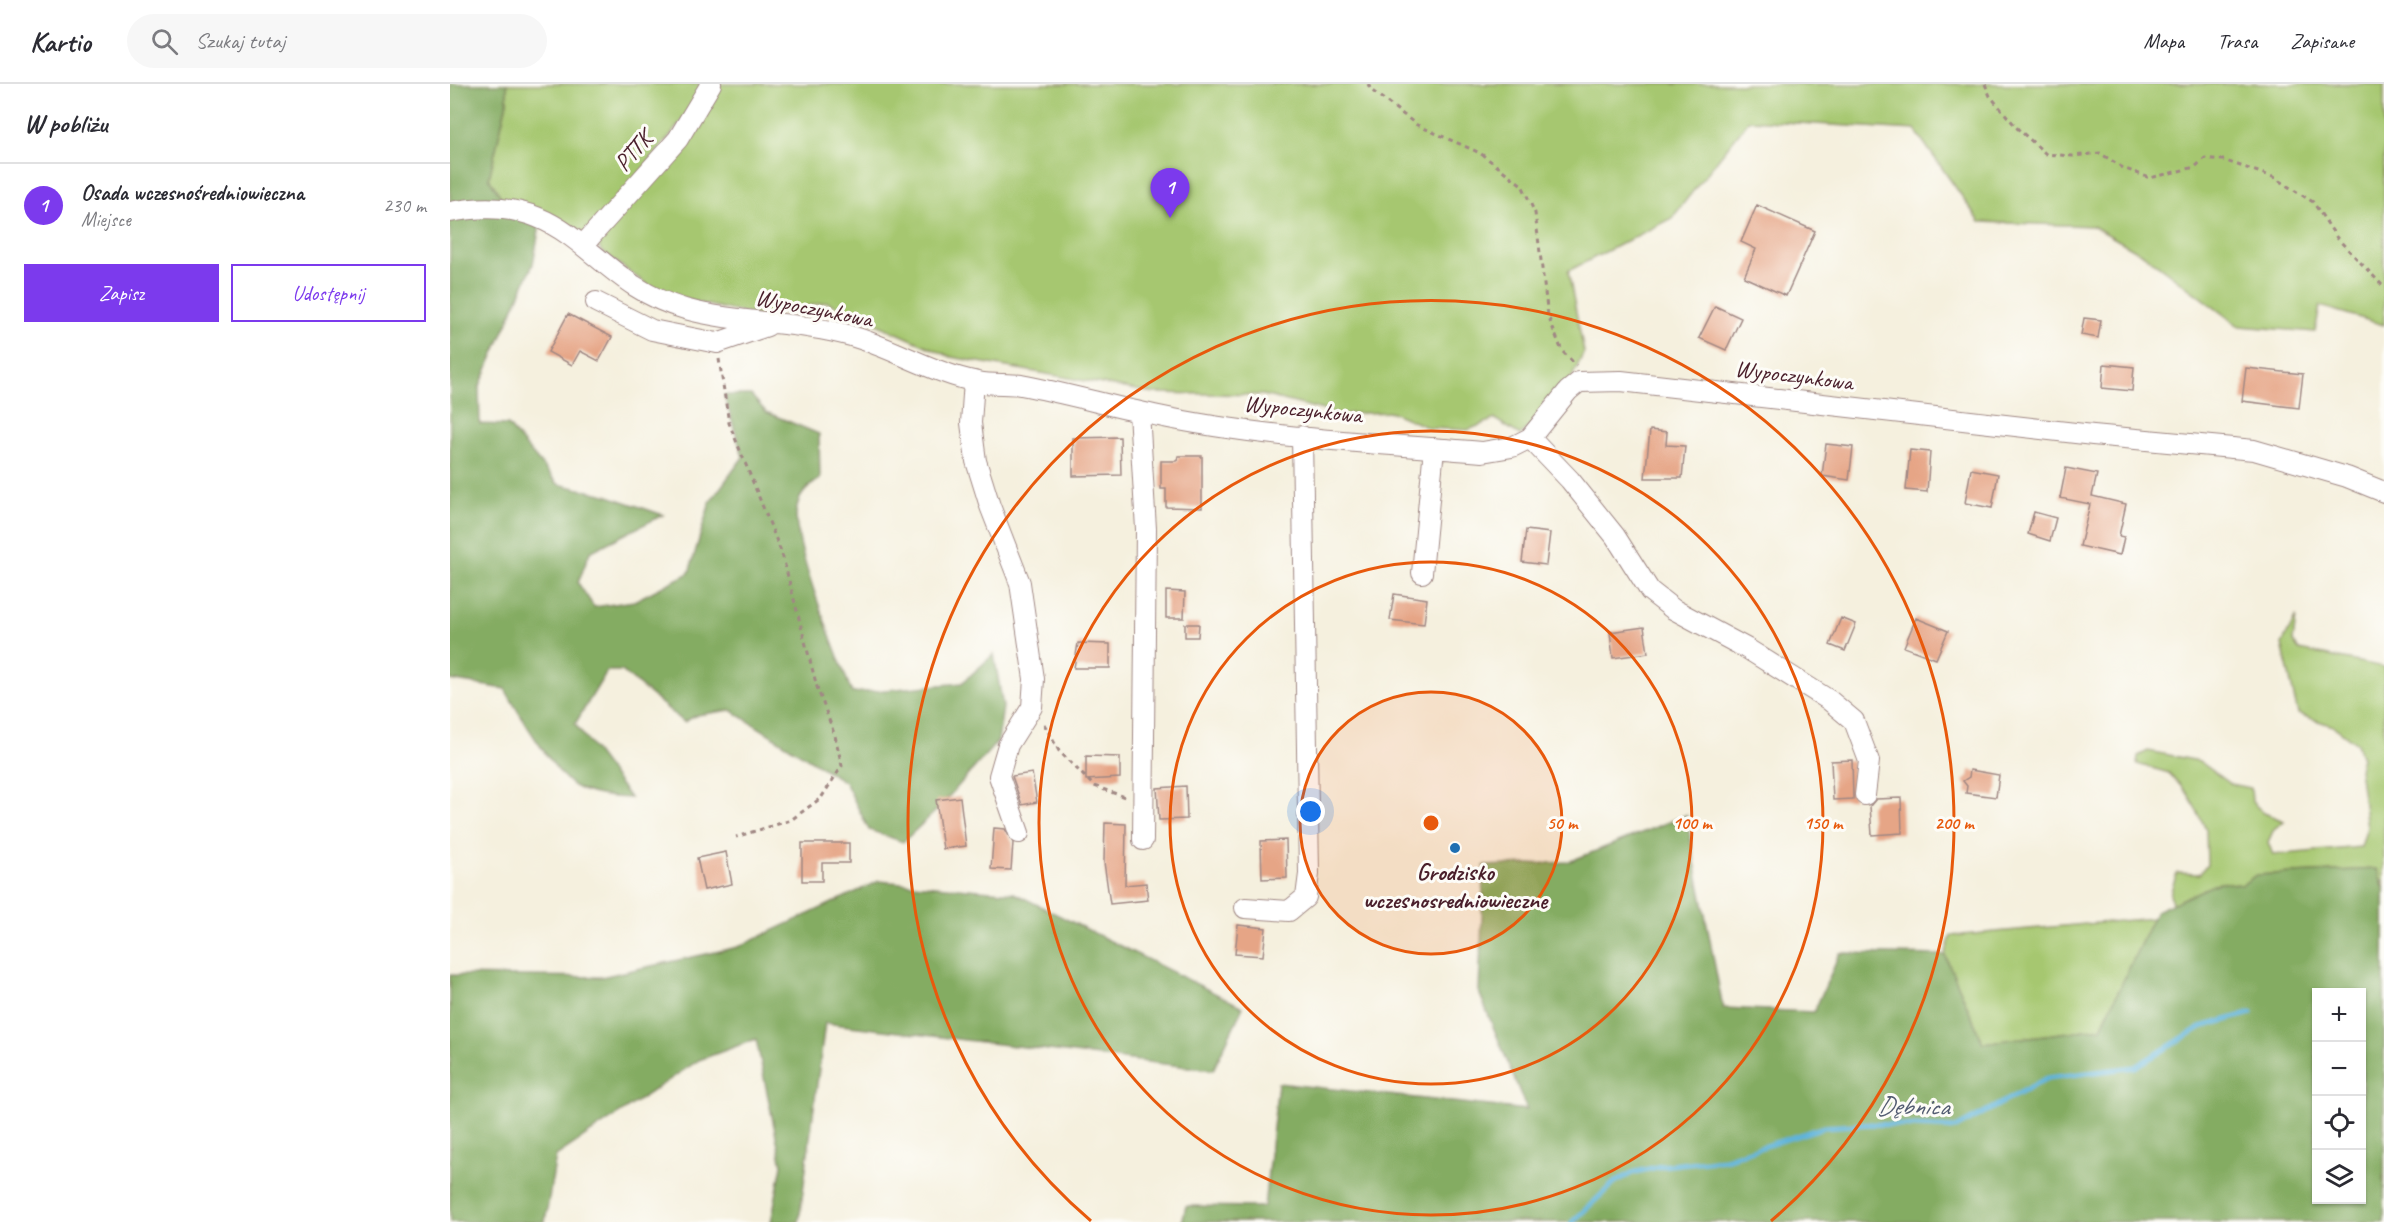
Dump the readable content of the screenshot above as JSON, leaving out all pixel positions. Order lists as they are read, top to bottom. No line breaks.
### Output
{"streets":{"street":["PTTK","Wypoczynkowa"]},"crossings":[["PTTK","Wypoczynkowa"]],"water":["Dębnica"],"places":["Grodzisko wczesnosredniowieczne"],"page":{"header":"Kartio","search":"Szukaj tutaj","nav":["Mapa","Trasa","Zapisane"],"heading":"W pobliżu","list":[{"mark":"1","name":"Osada wczesnośredniowieczna","note":"Miejsce","value":"230 m"}],"pins":"1","buttons":["Zapisz","Udostępnij"],"map_buttons":["+","−"]},"rings":["50 m","100 m","150 m","200 m"]}
